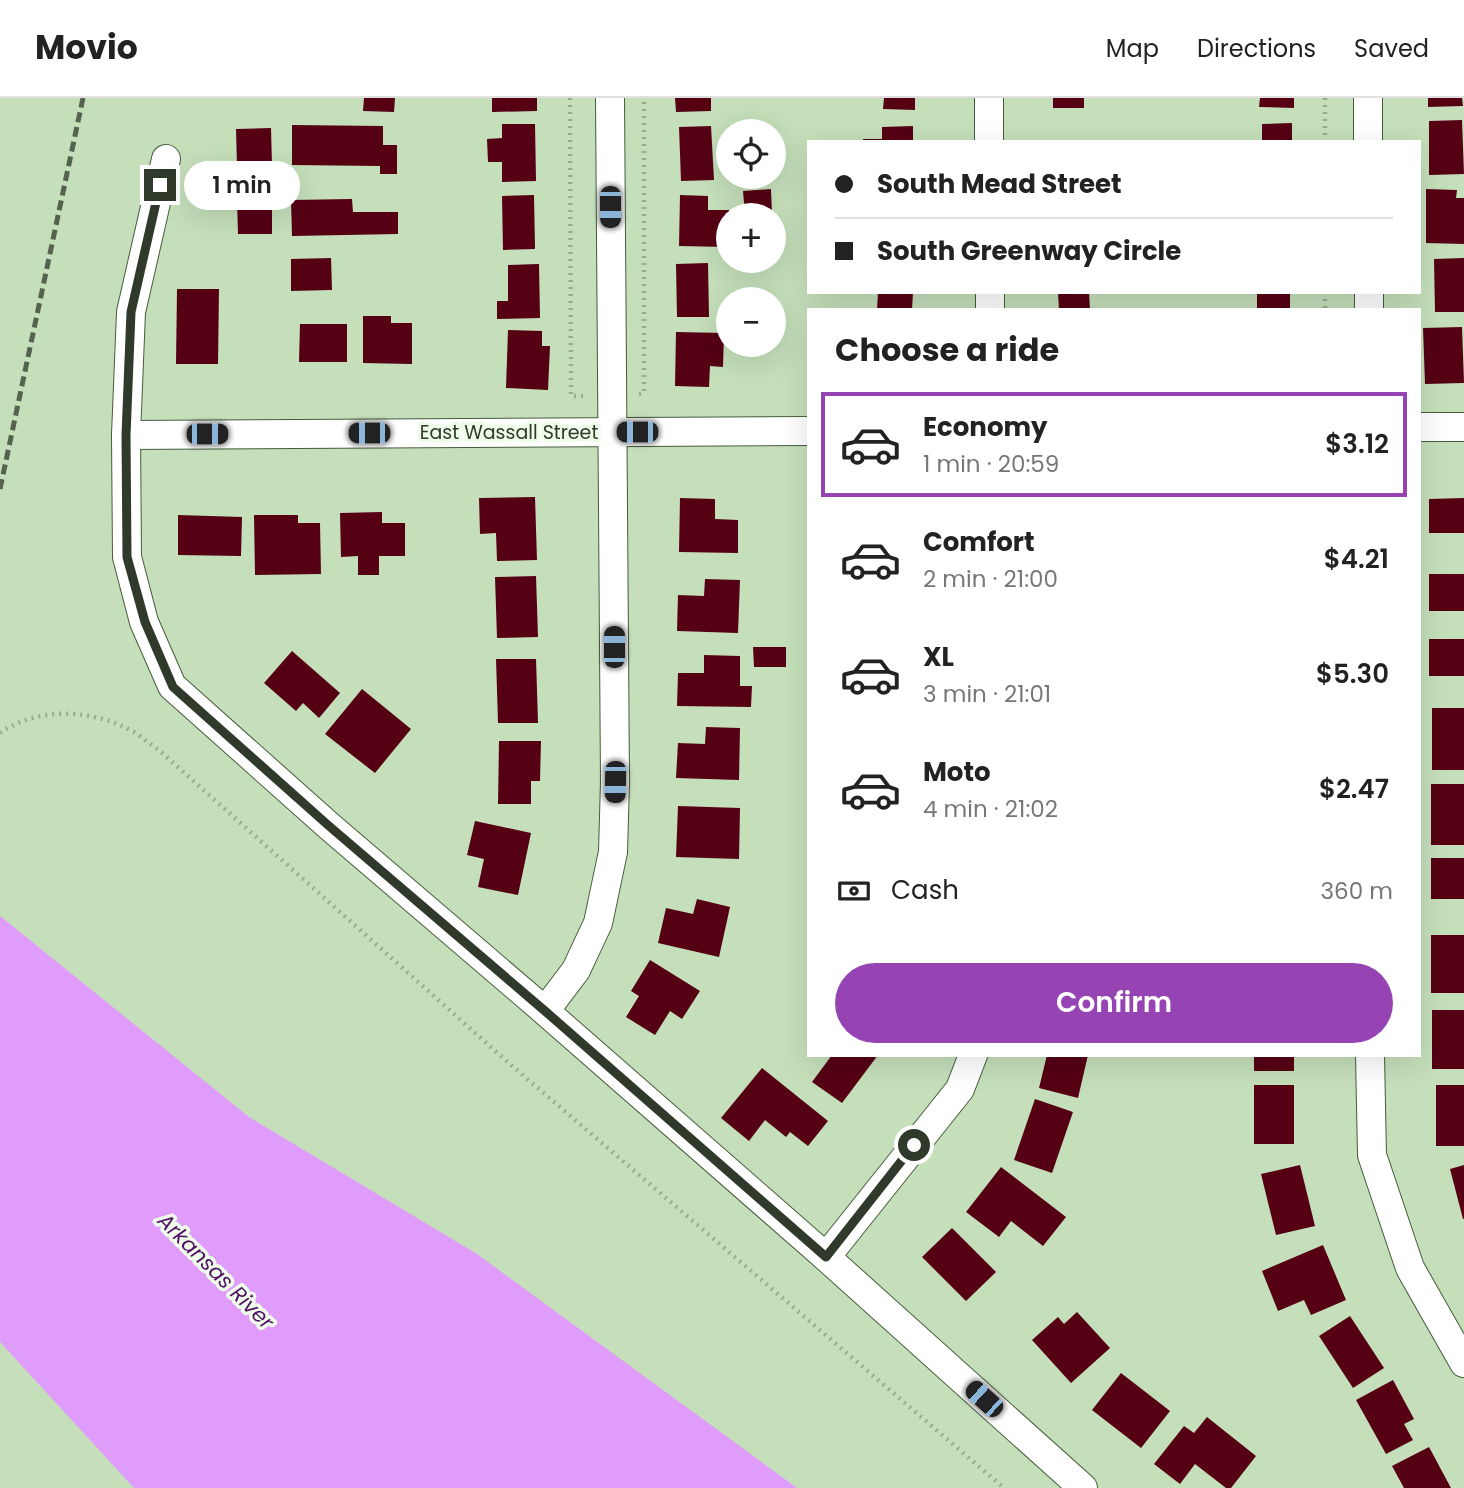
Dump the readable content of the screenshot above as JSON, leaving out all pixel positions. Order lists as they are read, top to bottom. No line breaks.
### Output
{"streets":{"street":["East Wassall Street"]},"water":["Arkansas River"],"page":{"header":"Movio","nav":["Map","Directions","Saved"],"map_buttons":["+","−"],"banner":["South Mead Street","South Greenway Circle"],"bubble":"1 min","heading":"Choose a ride","list":[{"name":"Economy","note":"1 min · 20:59","value":"$3.12"},{"name":"Comfort","note":"2 min · 21:00","value":"$4.21"},{"name":"XL","note":"3 min · 21:01","value":"$5.30"},{"name":"Moto","note":"4 min · 21:02","value":"$2.47"}],"pay":["Cash","360 m"],"buttons":"Confirm"}}
